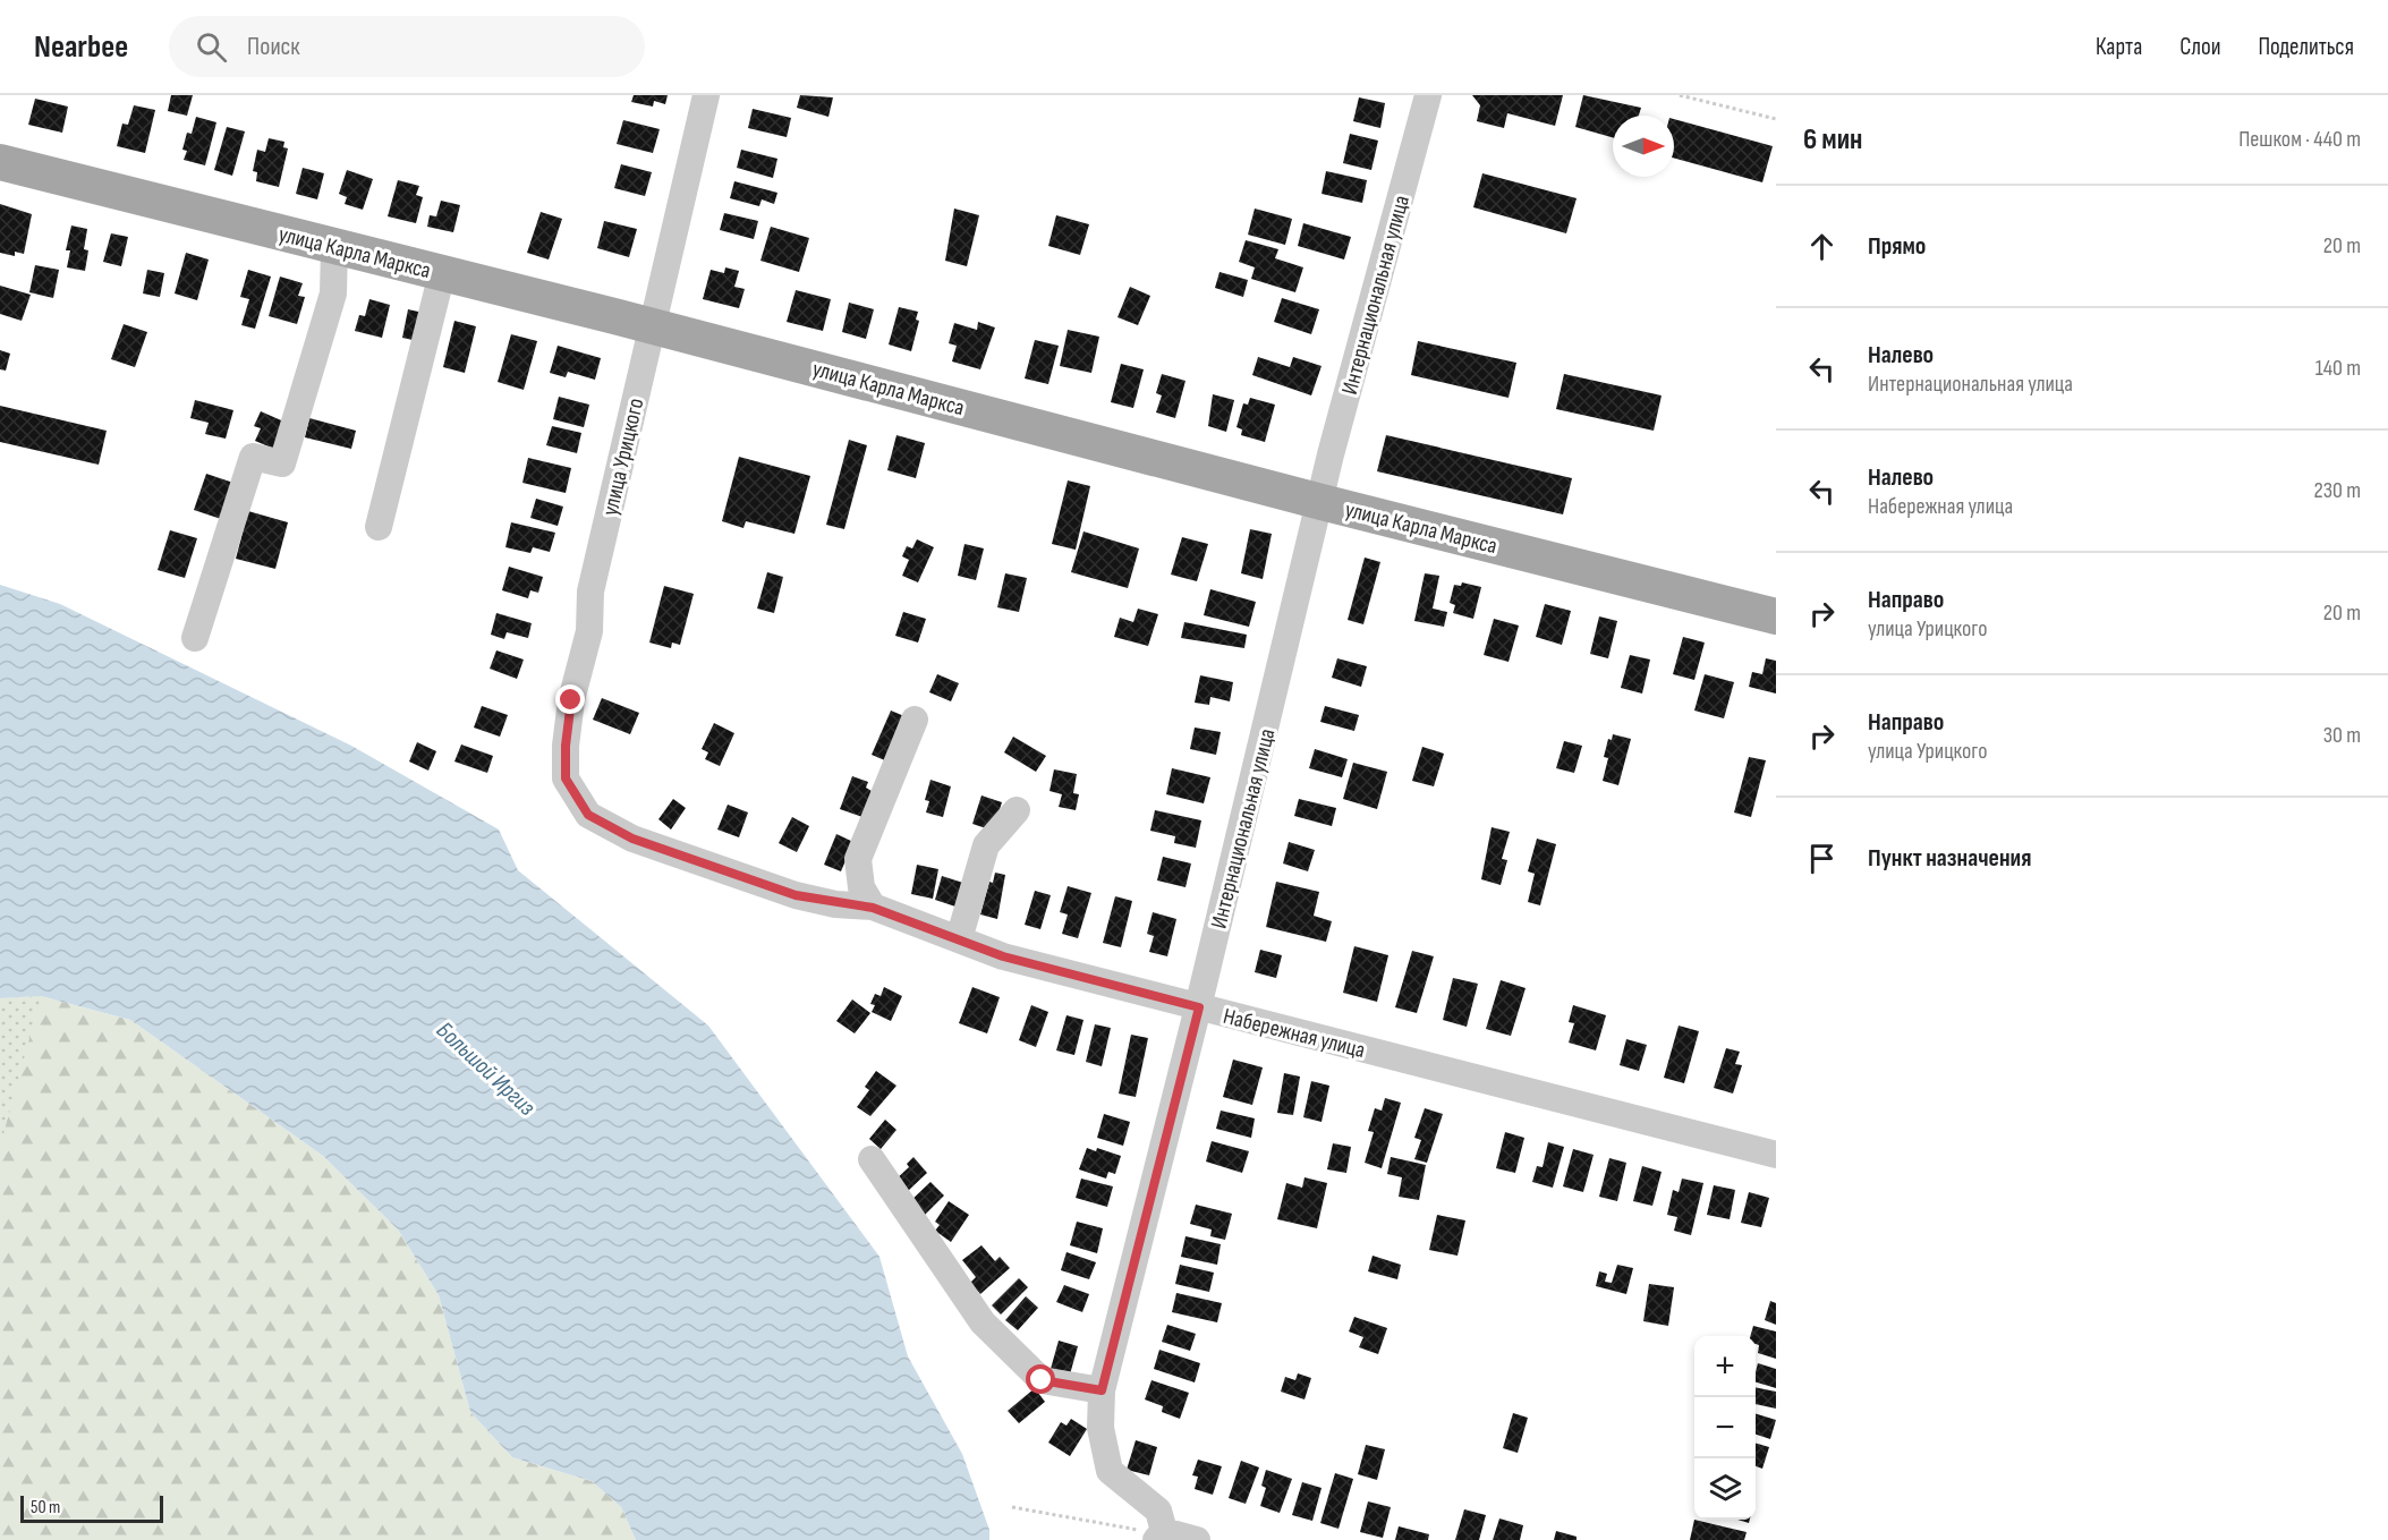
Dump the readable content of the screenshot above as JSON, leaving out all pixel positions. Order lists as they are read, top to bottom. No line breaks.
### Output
{"streets":{"main road":["улица Карла Маркса"],"street":["Интернациональная улица","улица Урицкого","Набережная улица"]},"crossings":[["улица Карла Маркса","Интернациональная улица"],["улица Карла Маркса","улица Урицкого"],["Интернациональная улица","Набережная улица"],["улица Урицкого","Набережная улица"]],"water":["Большой Иргиз"],"scale_bar":"50 m","north":"right","page":{"header":"Nearbee","search":"Поиск","nav":["Карта","Слои","Поделиться"],"heading":["6 мин","Пешком · 440 m"],"list":[["Прямо","20 m"],["Налево","Интернациональная улица","140 m"],["Налево","Набережная улица","230 m"],["Направо","улица Урицкого","20 m"],["Направо","улица Урицкого","30 m"],"Пункт назначения"],"map_buttons":["+","−"],"scale":"50 m"}}
